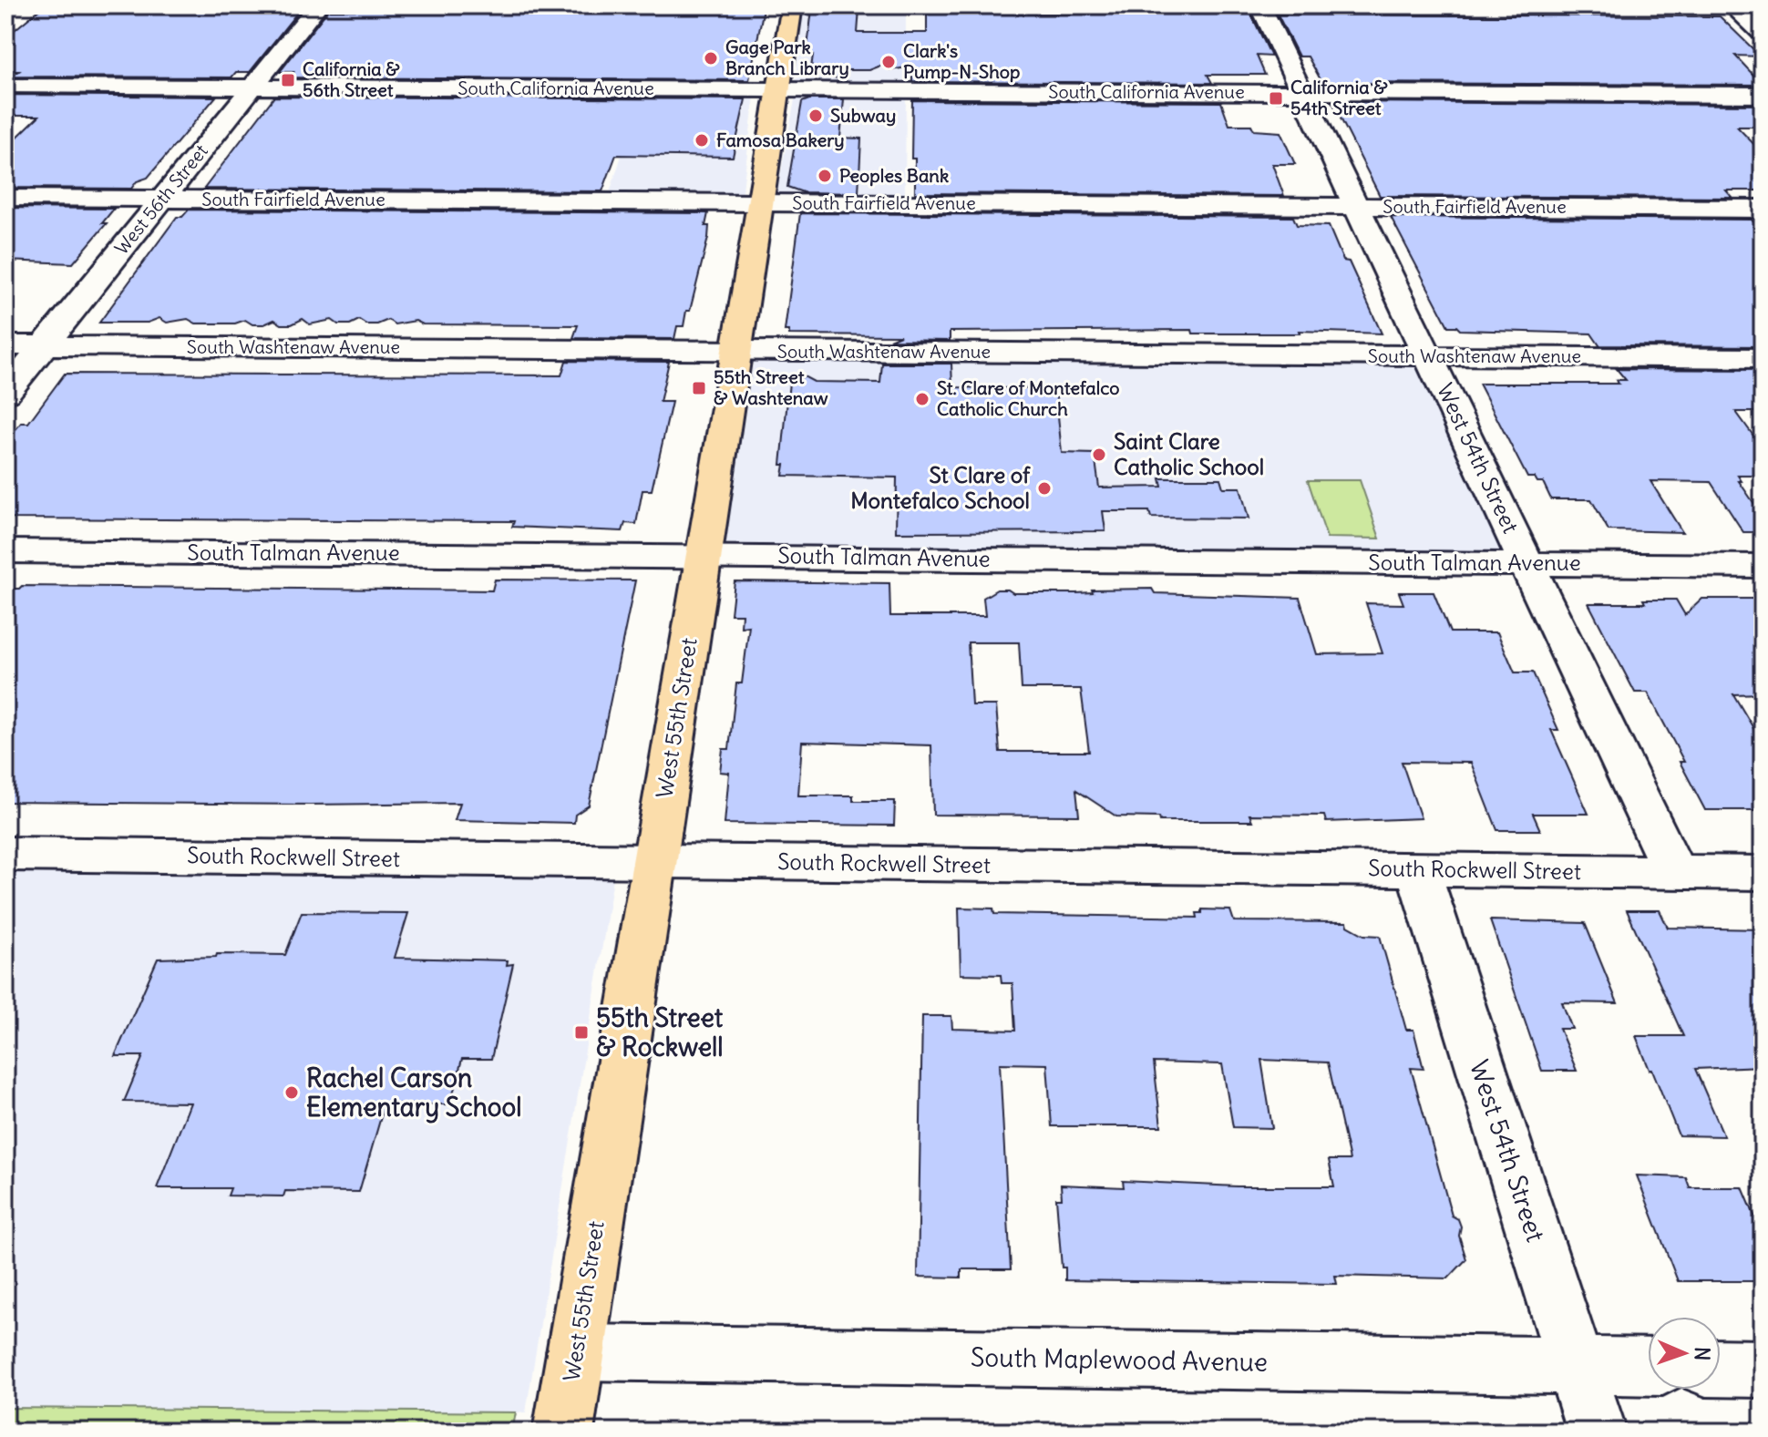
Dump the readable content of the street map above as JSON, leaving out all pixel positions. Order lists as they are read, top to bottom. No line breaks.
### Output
{"streets":{"main road":["West 55th Street"],"street":["South California Avenue","West 56th Street","South Fairfield Avenue","South Washtenaw Avenue","West 54th Street","South Talman Avenue","South Rockwell Street","South Maplewood Avenue"]},"crossings":[["South California Avenue","West 56th Street"],["South California Avenue","West 54th Street"],["South California Avenue","West 55th Street"],["West 56th Street","South Fairfield Avenue"],["West 56th Street","South Washtenaw Avenue"],["South Fairfield Avenue","West 54th Street"],["South Fairfield Avenue","West 55th Street"],["South Washtenaw Avenue","West 54th Street"],["South Washtenaw Avenue","West 55th Street"],["West 54th Street","South Talman Avenue"],["West 54th Street","South Rockwell Street"],["West 54th Street","South Maplewood Avenue"],["South Talman Avenue","West 55th Street"],["West 55th Street","South Rockwell Street"],["West 55th Street","South Maplewood Avenue"]],"places":{"other":["Gage Park Branch Library","Clark's Pump-N-Shop","Subway","Famosa Bakery","Peoples Bank","St. Clare of Montefalco Catholic Church","Saint Clare Catholic School","St Clare of Montefalco School","Rachel Carson Elementary School"],"transit":["California & 56th Street","California & 54th Street","55th Street & Washtenaw","55th Street & Rockwell"]},"north":"right"}
